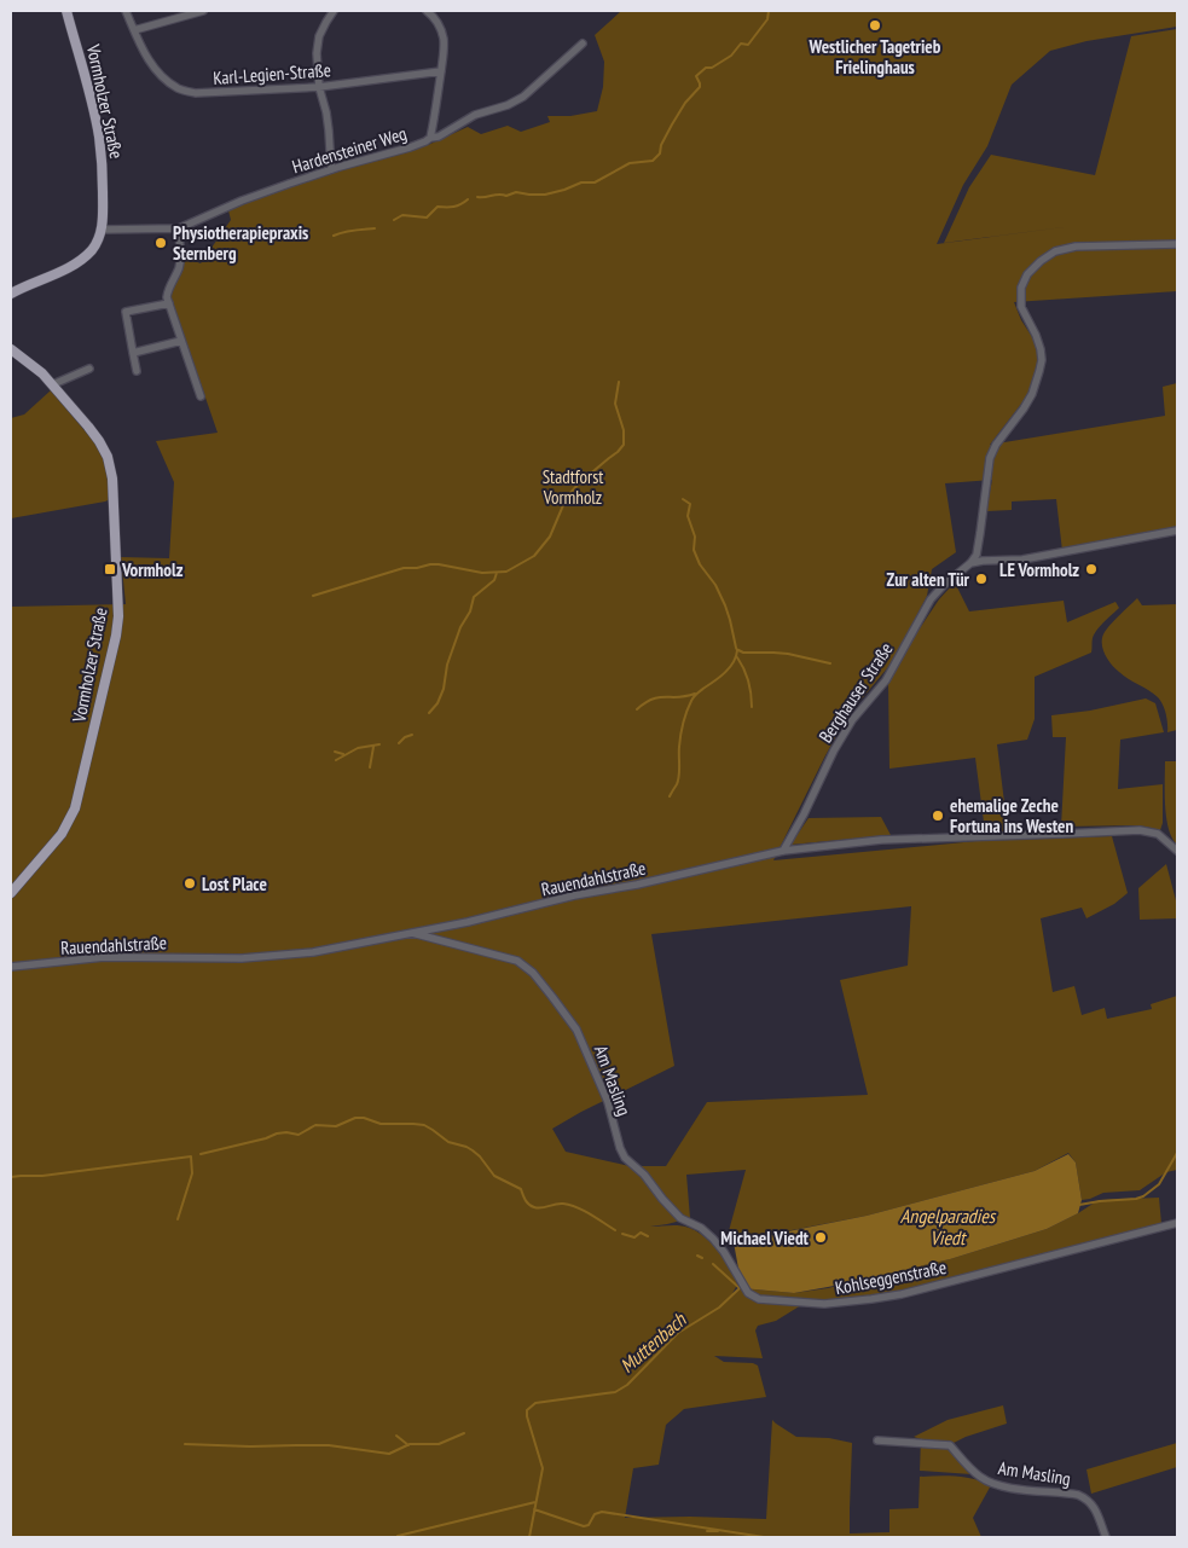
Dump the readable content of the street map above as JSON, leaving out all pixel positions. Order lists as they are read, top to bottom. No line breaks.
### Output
{"streets":{"main road":["Vormholzer Straße"],"street":["Karl-Legien-Straße","Hardensteiner Weg","Berghauser Straße","Rauendahlstraße","Am Masling","Kohlseggenstraße"]},"crossings":[["Vormholzer Straße","Hardensteiner Weg"],["Berghauser Straße","Rauendahlstraße"],["Rauendahlstraße","Am Masling"],["Am Masling","Kohlseggenstraße"]],"water":["Angelparadies Viedt","Muttenbach"],"parks":["Stadtforst Vormholz"],"places":{"other":["Westlicher Tagetrieb Frielinghaus","Physiotherapiepraxis Sternberg","LE Vormholz","Zur alten Tür","ehemalige Zeche Fortuna ins Westen","Lost Place","Michael Viedt"],"transit":["Vormholz"]}}
